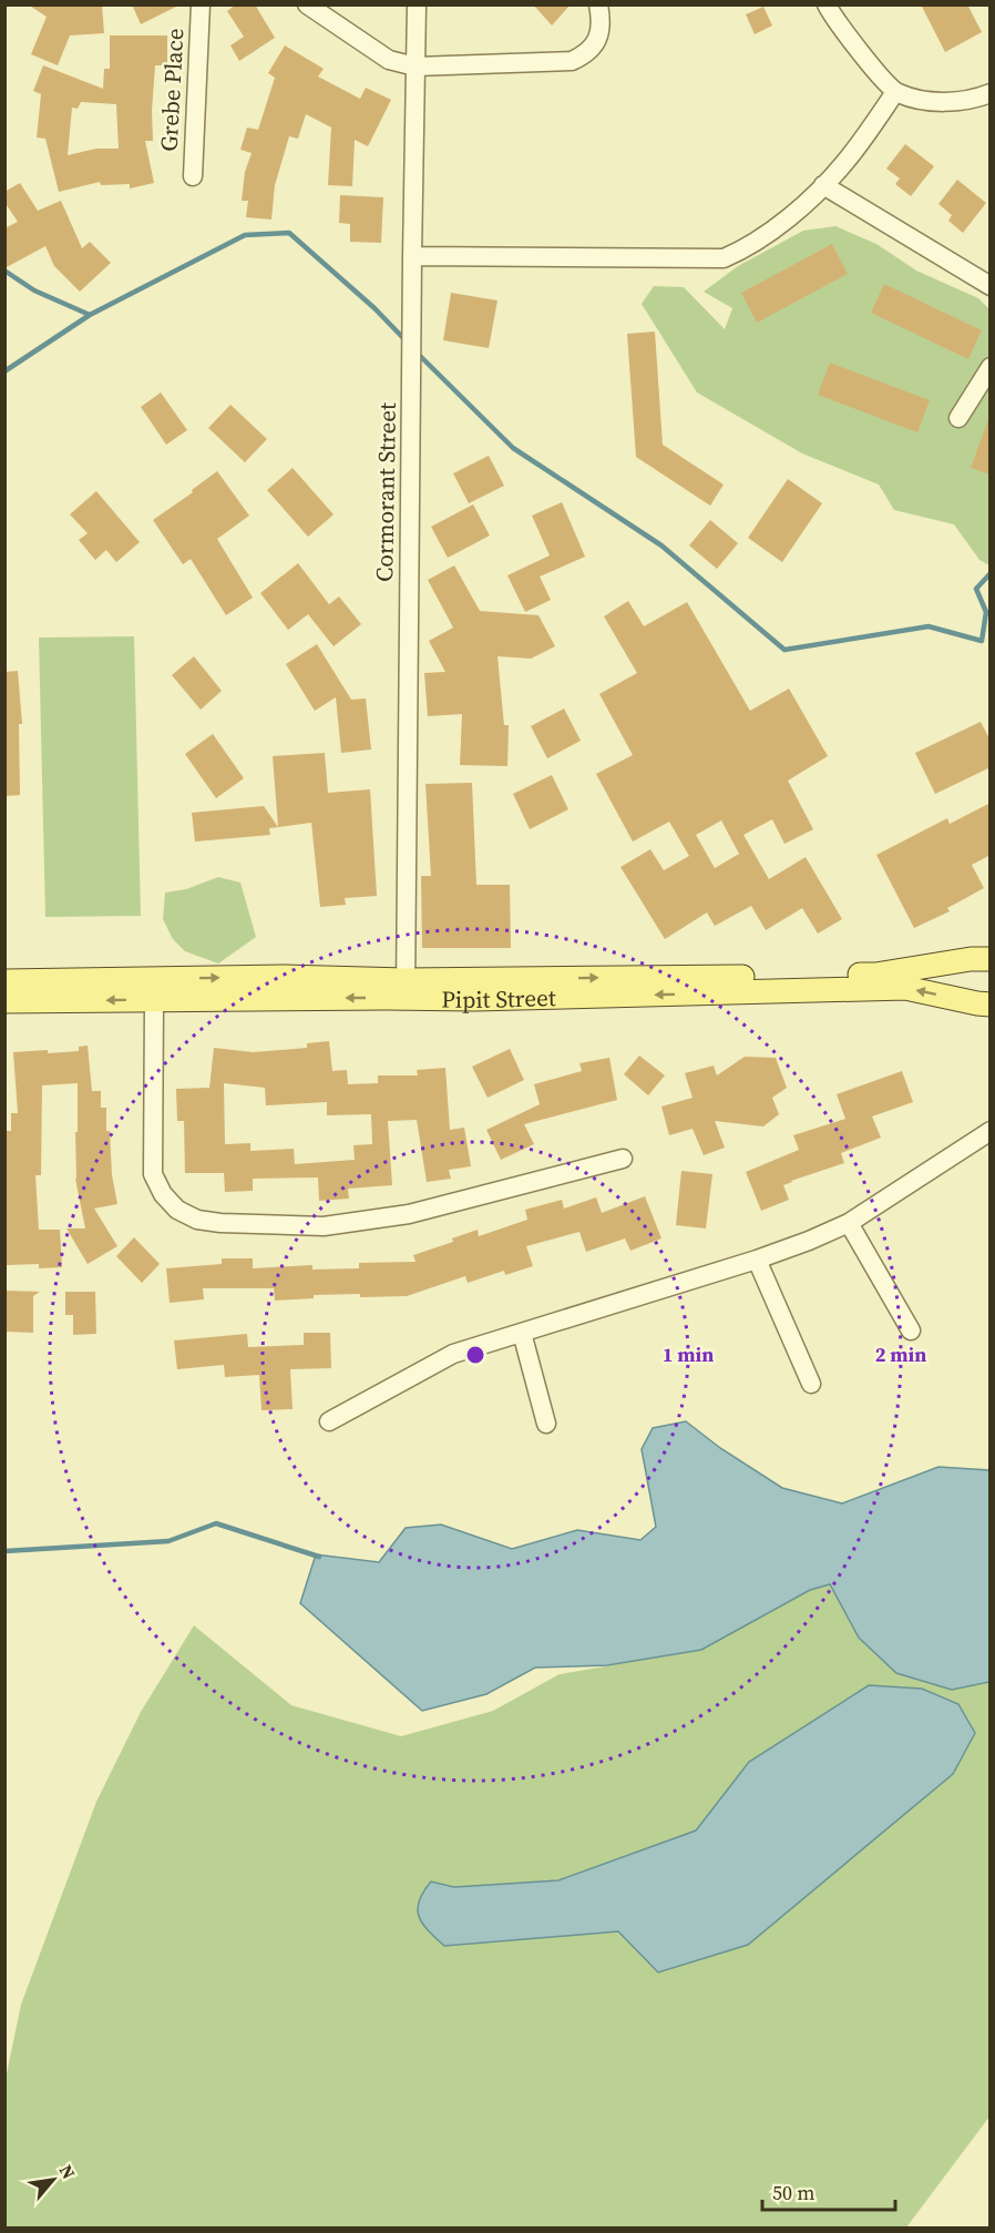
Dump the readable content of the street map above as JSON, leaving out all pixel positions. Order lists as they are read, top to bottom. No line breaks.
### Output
{"streets":{"main road":["Pipit Street"],"street":["Grebe Place","Cormorant Street"]},"crossings":[["Cormorant Street","Pipit Street"]],"scale_bar":"50 m","north":"top right","rings":["1 min","2 min"]}
